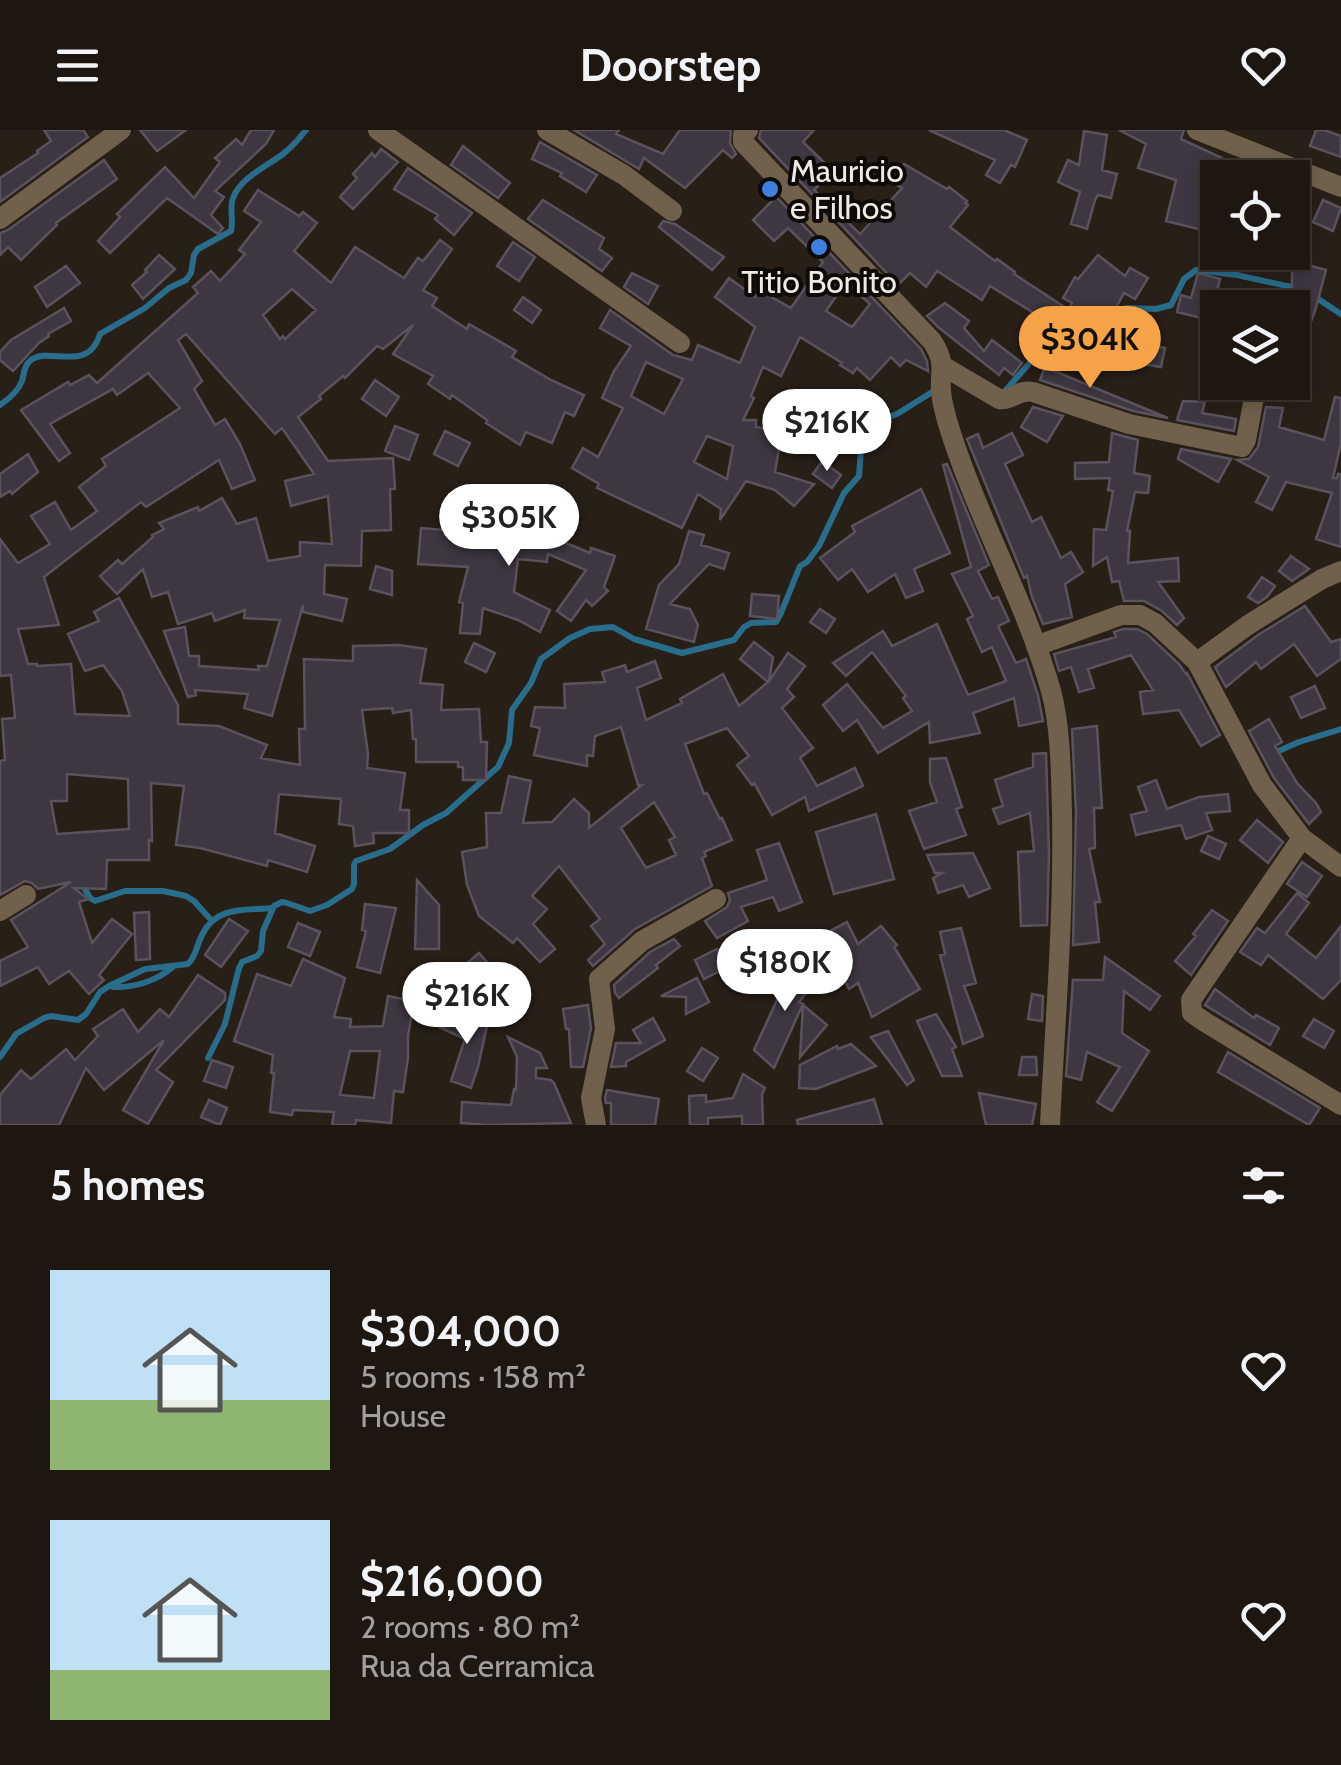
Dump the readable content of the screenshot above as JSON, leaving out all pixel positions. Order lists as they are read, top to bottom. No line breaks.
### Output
{"places":["Mauricio e Filhos","Titio Bonito"],"page":{"header":"Doorstep","price":["$304K","$216K","$305K","$180K","$216K"],"heading":"5 homes","list":[{"name":"$304,000","note":"5 rooms · 158 m² · House"},{"name":"$216,000","note":"2 rooms · 80 m² · Rua da Cerramica"}]}}
